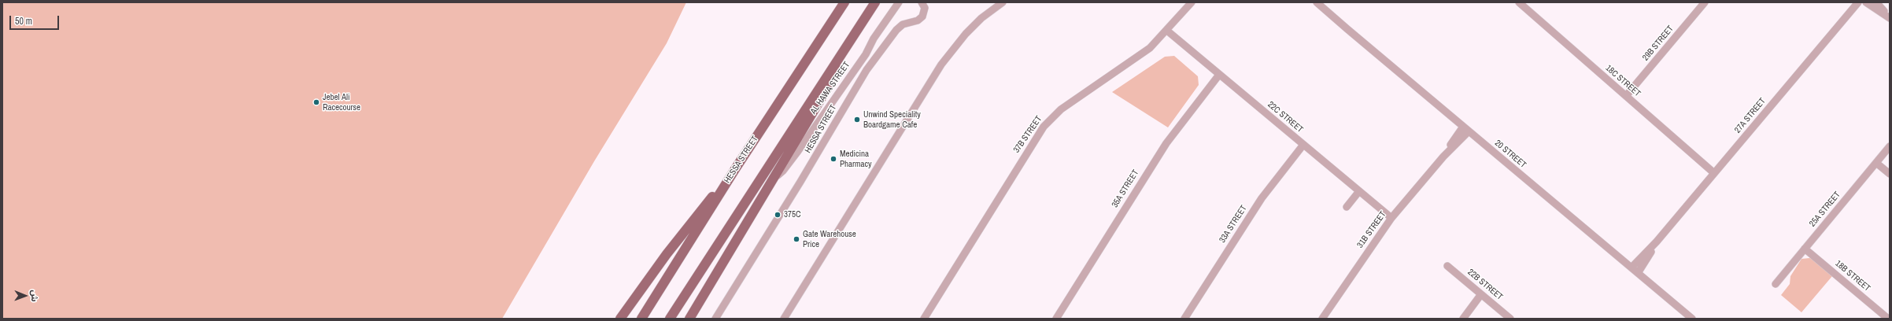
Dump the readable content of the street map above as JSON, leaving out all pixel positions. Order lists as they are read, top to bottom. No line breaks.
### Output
{"streets":{"main road":["HESSA STREET"],"street":["29B STREET","18C STREET","AL HAWA STREET","27A STREET","22C STREET","37B STREET","20 STREET","35A STREET","25A STREET","33A STREET","31B STREET","18B STREET","22B STREET"]},"crossings":[["29B STREET","18C STREET"],["18C STREET","27A STREET"],["AL HAWA STREET","HESSA STREET"],["27A STREET","20 STREET"],["22C STREET","37B STREET"],["22C STREET","35A STREET"],["22C STREET","33A STREET"],["22C STREET","31B STREET"],["20 STREET","31B STREET"],["25A STREET","18B STREET"]],"places":["Jebel Ali Racecourse","Unwind Speciality Boardgame Cafe","Medicina Pharmacy","375C","Gate Warehouse Price"],"scale_bar":"50 m","north":"right"}
